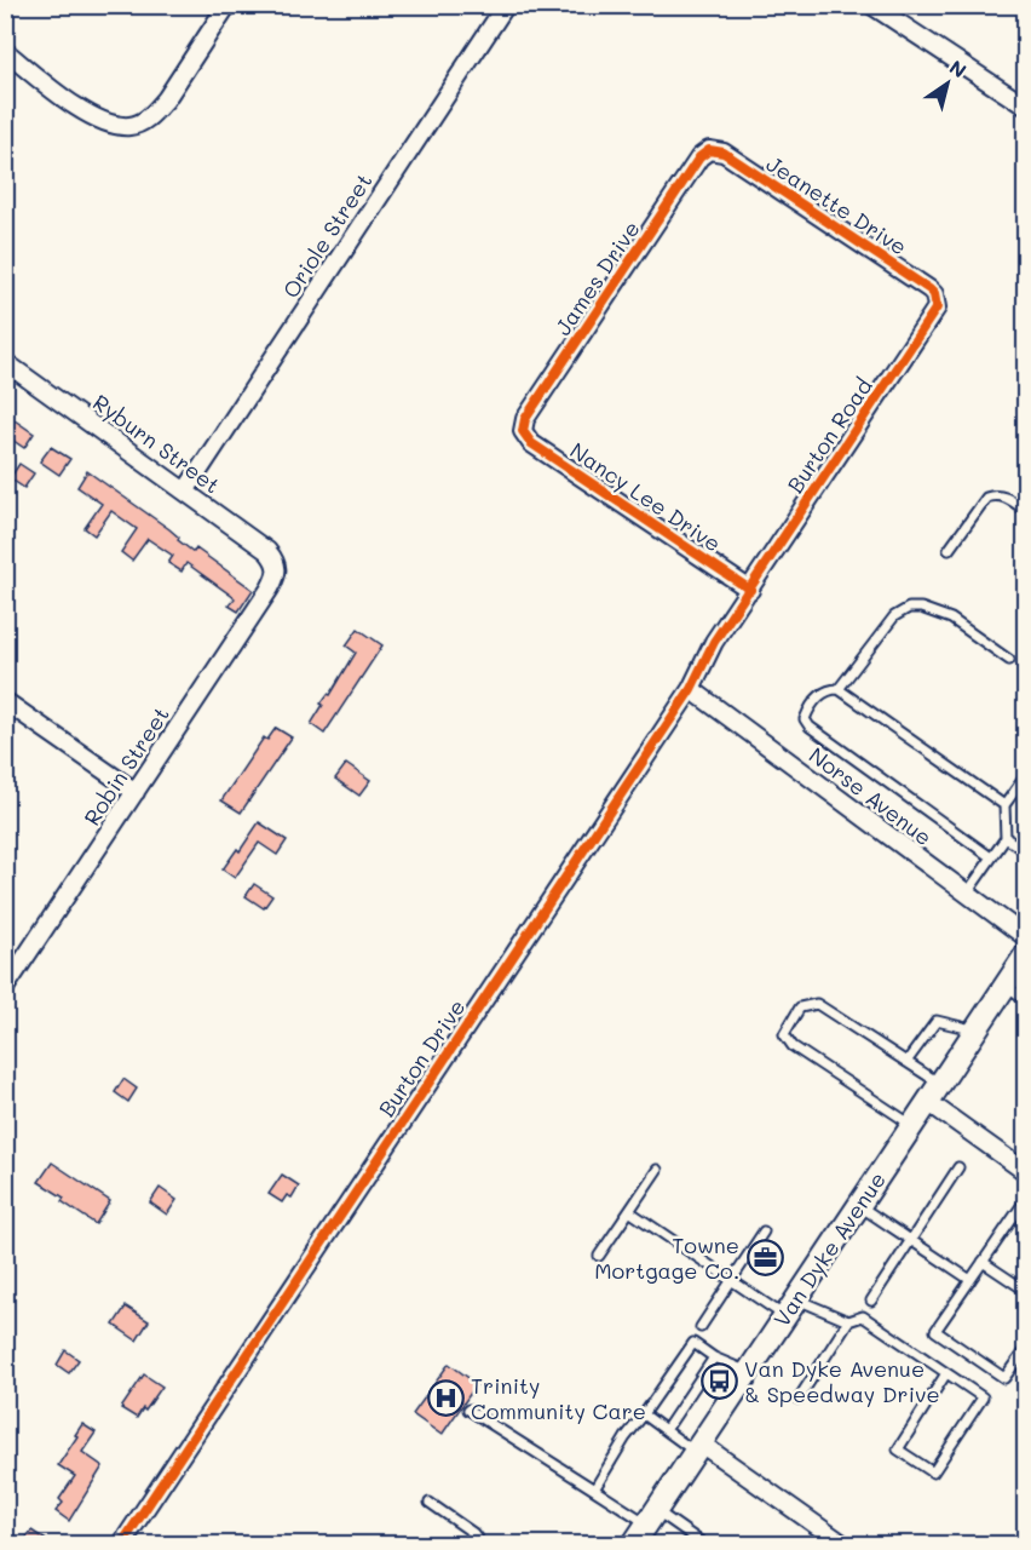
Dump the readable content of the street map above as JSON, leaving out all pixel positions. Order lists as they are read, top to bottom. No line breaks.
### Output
{"streets":{"main road":["Van Dyke Avenue"],"street":["Jeanette Drive","Oriole Street","James Drive","Burton Road","Ryburn Street","Nancy Lee Drive","Robin Street","Norse Avenue","Burton Drive"]},"crossings":[["Jeanette Drive","James Drive"],["Jeanette Drive","Burton Road"],["Oriole Street","Ryburn Street"],["James Drive","Nancy Lee Drive"],["Burton Road","Nancy Lee Drive"],["Burton Road","Burton Drive"],["Ryburn Street","Robin Street"],["Nancy Lee Drive","Burton Drive"],["Norse Avenue","Burton Drive"]],"places":{"office":["Towne Mortgage Co."],"bus stop":["Van Dyke Avenue & Speedway Drive"],"hospital":["Trinity Community Care"]},"north":"top right"}
